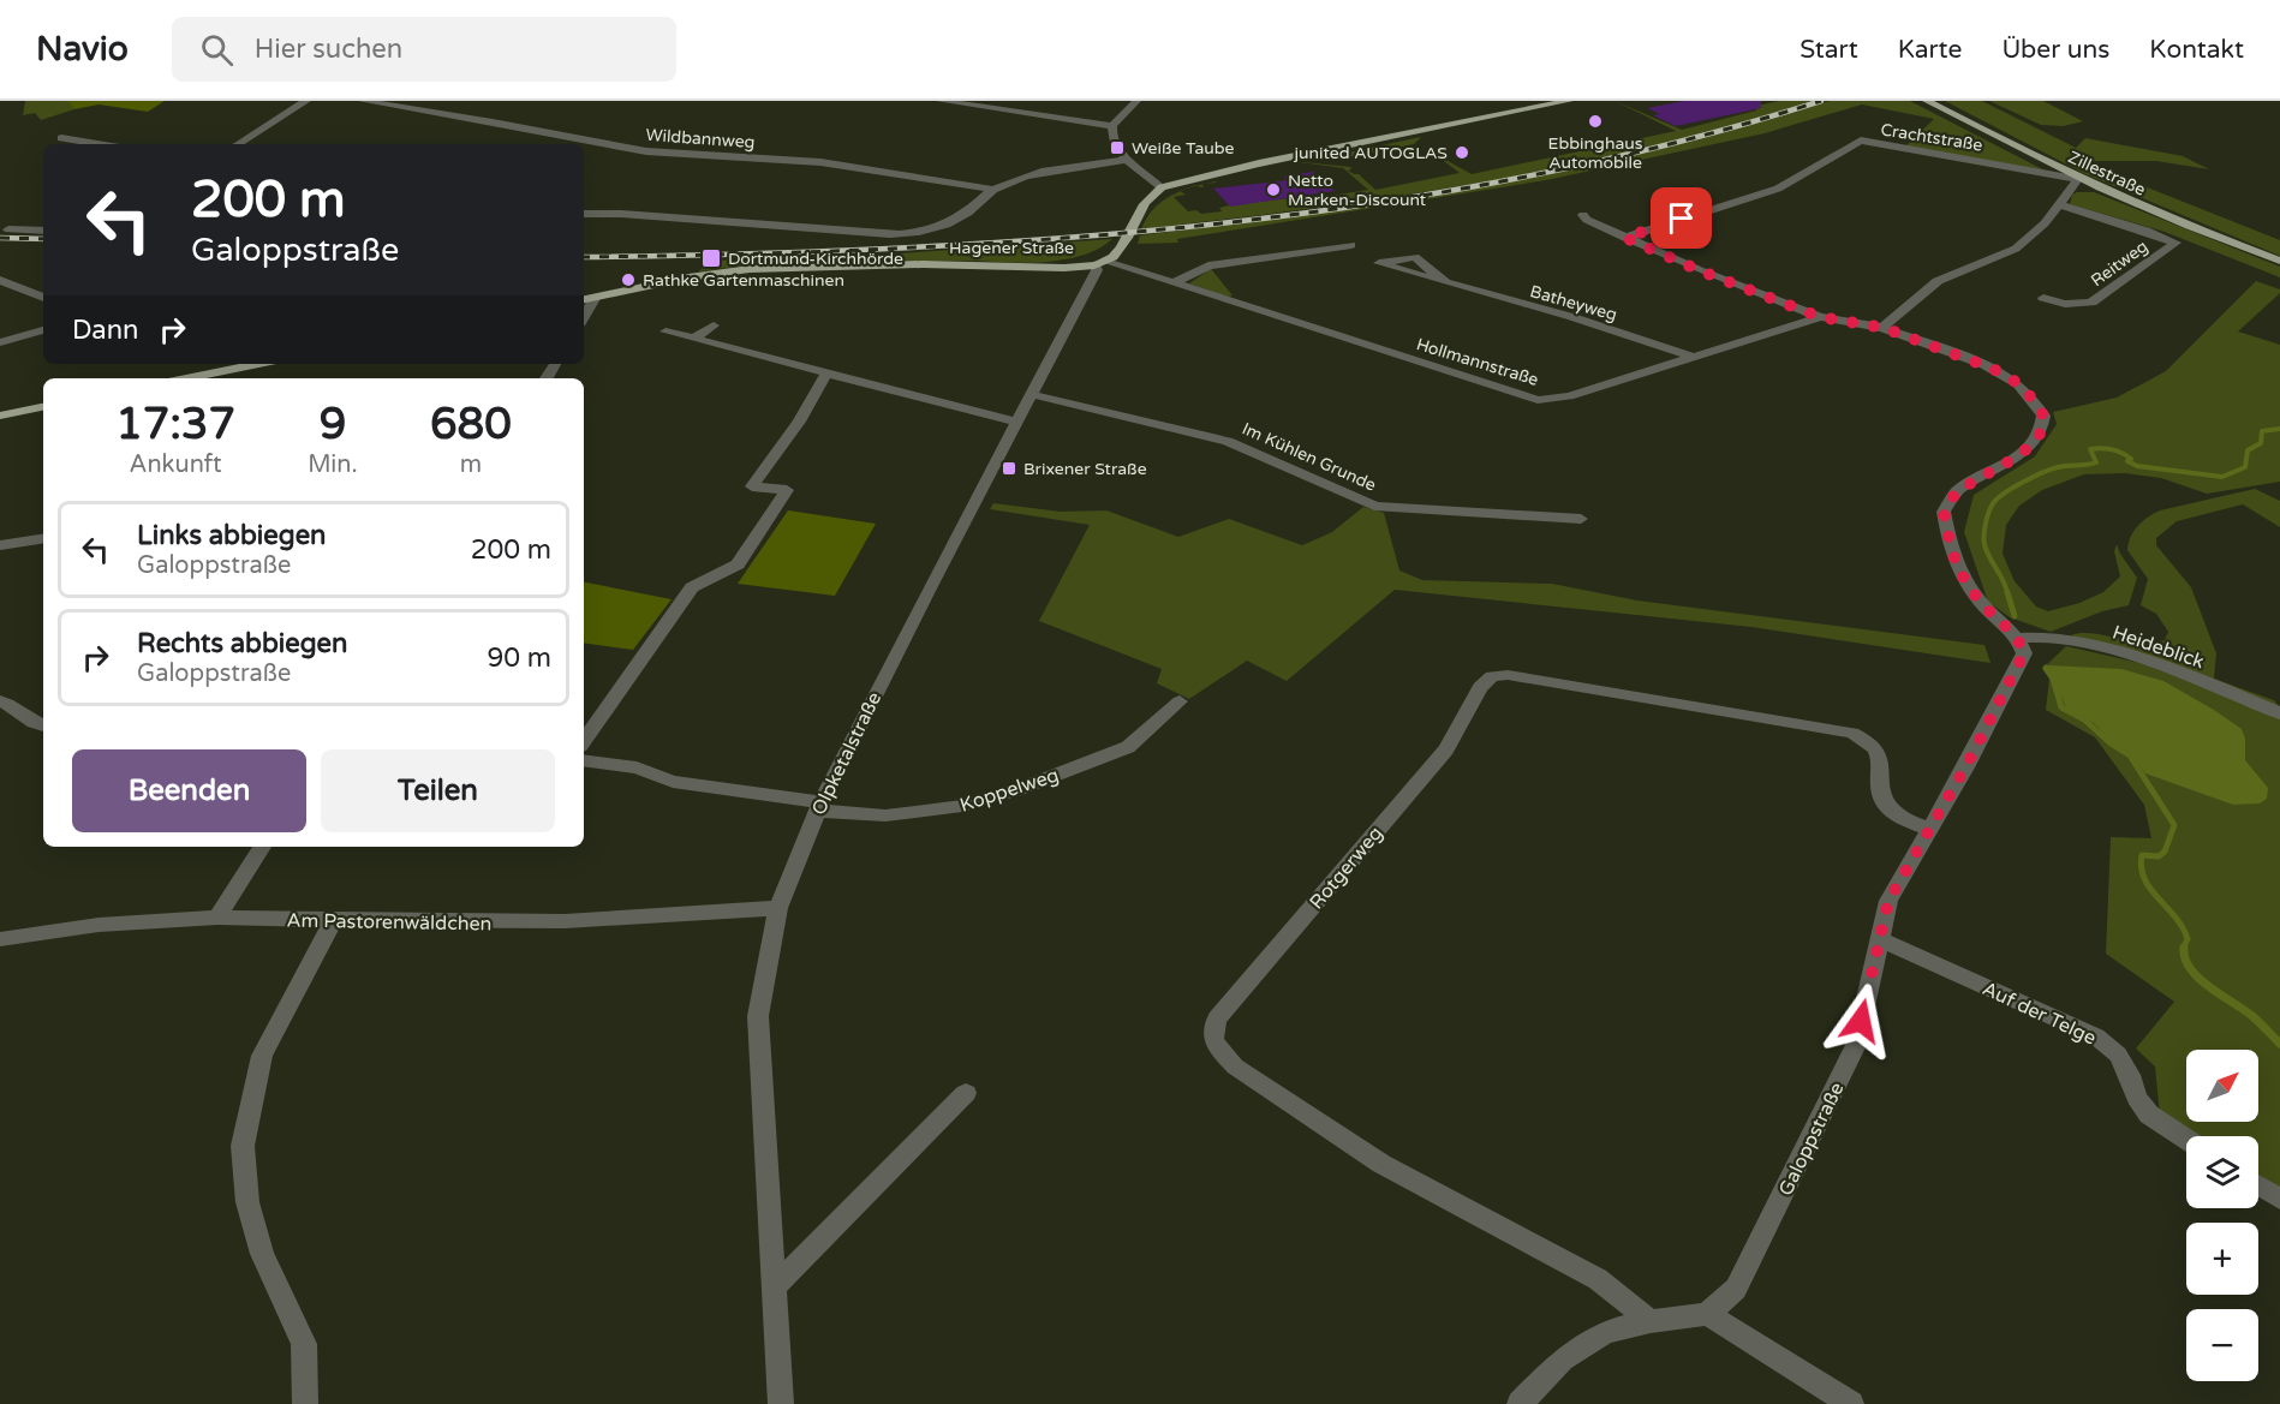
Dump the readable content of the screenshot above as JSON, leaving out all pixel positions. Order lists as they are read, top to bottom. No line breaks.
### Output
{"streets":{"main road":["Zillestraße","Hagener Straße"],"street":["Crachtstraße","Wildbannweg","Reitweg","Batheyweg","Hollmannstraße","Im Kühlen Grunde","Heideblick","Olpketalstraße","Koppelweg","Rotgerweg","Am Pastorenwäldchen","Auf der Telge","Galoppstraße"]},"crossings":[["Crachtstraße","Zillestraße"],["Hagener Straße","Hollmannstraße"],["Hagener Straße","Olpketalstraße"],["Batheyweg","Hollmannstraße"],["Hollmannstraße","Olpketalstraße"],["Im Kühlen Grunde","Olpketalstraße"],["Heideblick","Galoppstraße"],["Olpketalstraße","Koppelweg"],["Olpketalstraße","Am Pastorenwäldchen"],["Rotgerweg","Galoppstraße"],["Auf der Telge","Galoppstraße"]],"places":{"other":["Ebbinghaus Automobile","junited AUTOGLAS","Netto Marken-Discount","Rathke Gartenmaschinen"],"transit":["Weiße Taube","Dortmund-Kirchhörde","Brixener Straße"]},"north":"top right","page":{"header":"Navio","search":"Hier suchen","nav":["Start","Karte","Über uns","Kontakt"],"turn":["200 m","Galoppstraße"],"then":"Dann","eta":["17:37","Ankunft","9","Min.","680","m"],"list":[{"name":"Links abbiegen","note":"Galoppstraße","value":"200 m"},{"name":"Rechts abbiegen","note":"Galoppstraße","value":"90 m"}],"buttons":["Beenden","Teilen"],"map_buttons":["+","−"]}}
